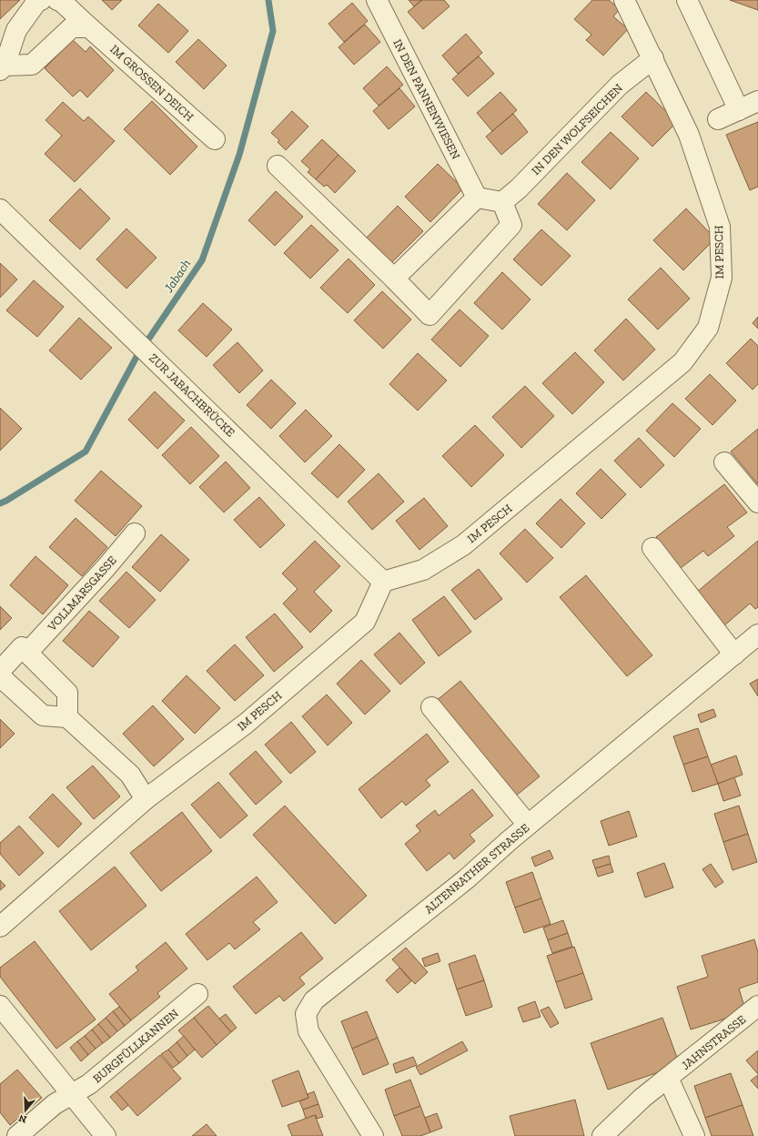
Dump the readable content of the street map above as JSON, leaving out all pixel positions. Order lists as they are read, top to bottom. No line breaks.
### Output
{"streets":{"street":["IM GROSSEN DEICH","IN DEN PANNENWIESEN","IN DEN WOLFSEICHEN","IM PESCH","ZUR JABACHBRÜCKE","VOLLMARSGASSE","ALTENRATHER STRASSE","JAHNSTRASSE","BURGFÜLLKANNEN"]},"crossings":[["IN DEN WOLFSEICHEN","IM PESCH"],["IM PESCH","ZUR JABACHBRÜCKE"]],"water":["Jabach"],"north":"bottom"}
